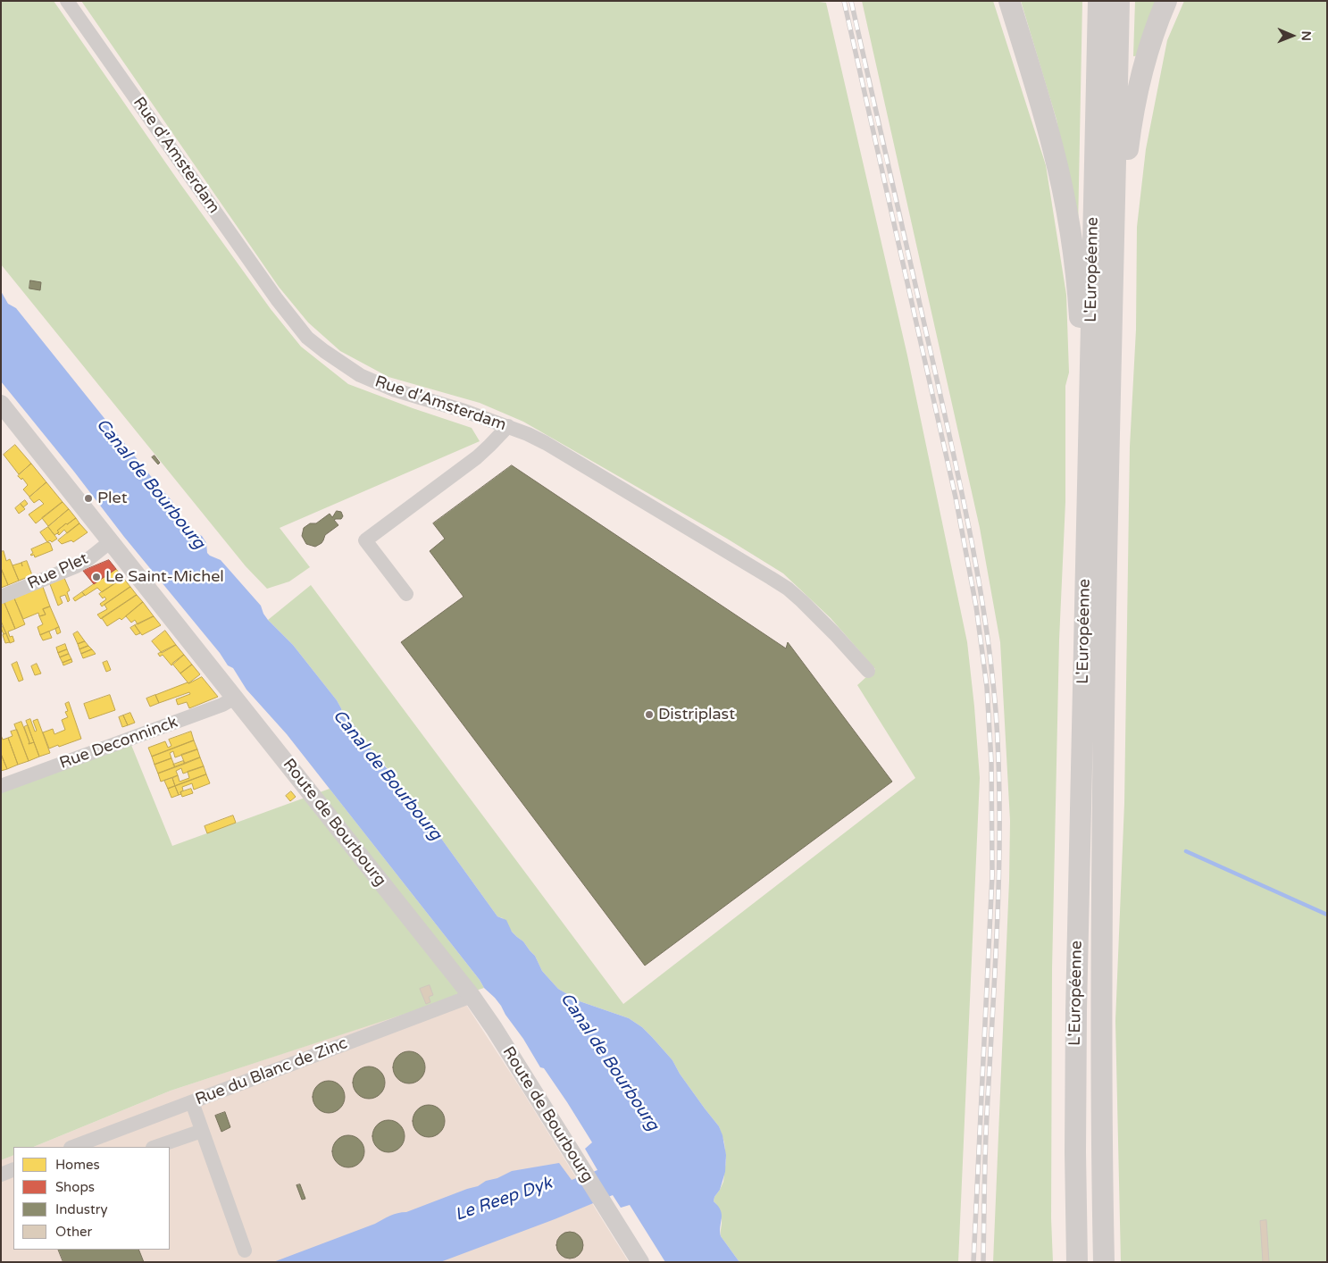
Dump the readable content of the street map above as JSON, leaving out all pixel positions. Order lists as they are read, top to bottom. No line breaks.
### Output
{"streets":{"highway":["L'Européenne"],"main road":["Route de Bourbourg"],"street":["Rue d'Amsterdam","Rue Plet","Rue Deconninck","Rue du Blanc de Zinc"]},"crossings":[["Rue Plet","Route de Bourbourg"],["Rue Deconninck","Route de Bourbourg"],["Route de Bourbourg","Rue du Blanc de Zinc"]],"water":["Canal de Bourbourg","Le Reep Dyk"],"places":["Plet","Le Saint-Michel","Distriplast"],"legend":["Homes","Shops","Industry","Other"],"north":"right"}
